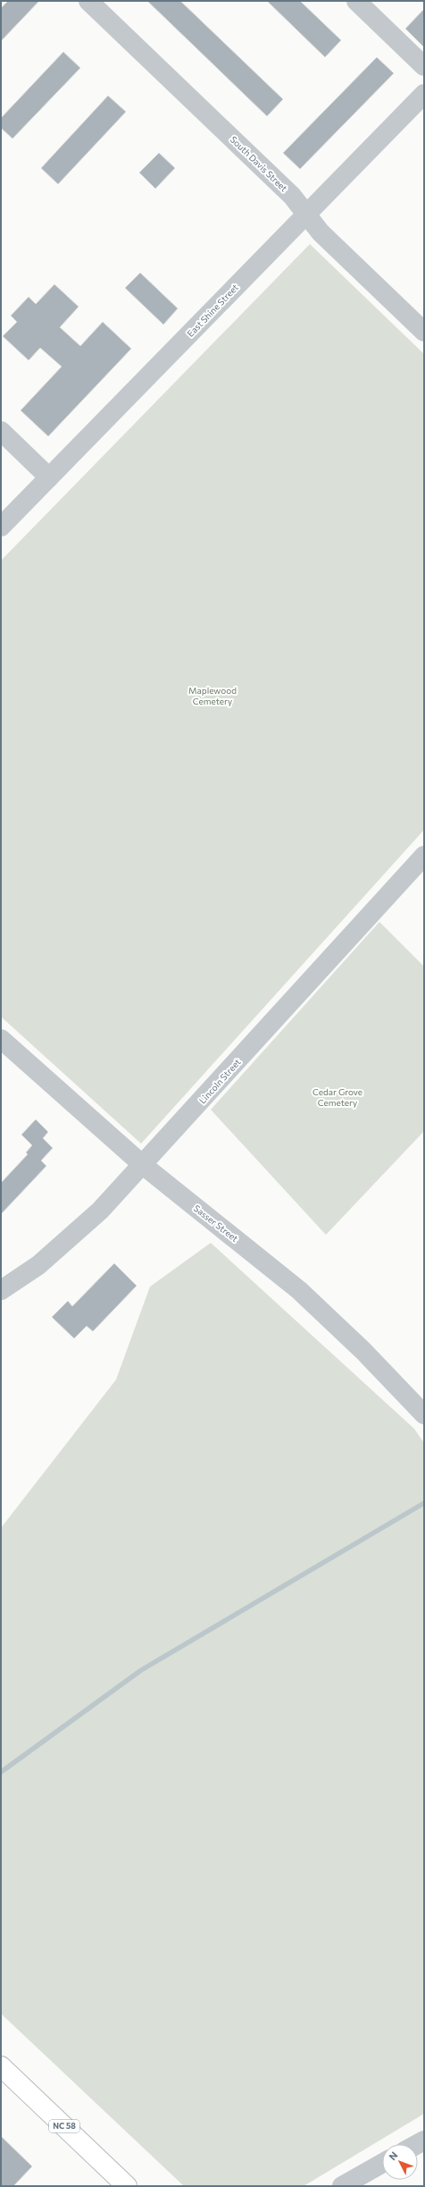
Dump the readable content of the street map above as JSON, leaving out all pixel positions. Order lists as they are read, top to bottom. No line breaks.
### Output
{"streets":{"main road":["NC 58"],"street":["South Davis Street","East Shine Street","Lincoln Street","Sasser Street"]},"crossings":[["South Davis Street","East Shine Street"],["Lincoln Street","Sasser Street"]],"parks":["Maplewood Cemetery","Cedar Grove Cemetery"],"north":"top left"}
